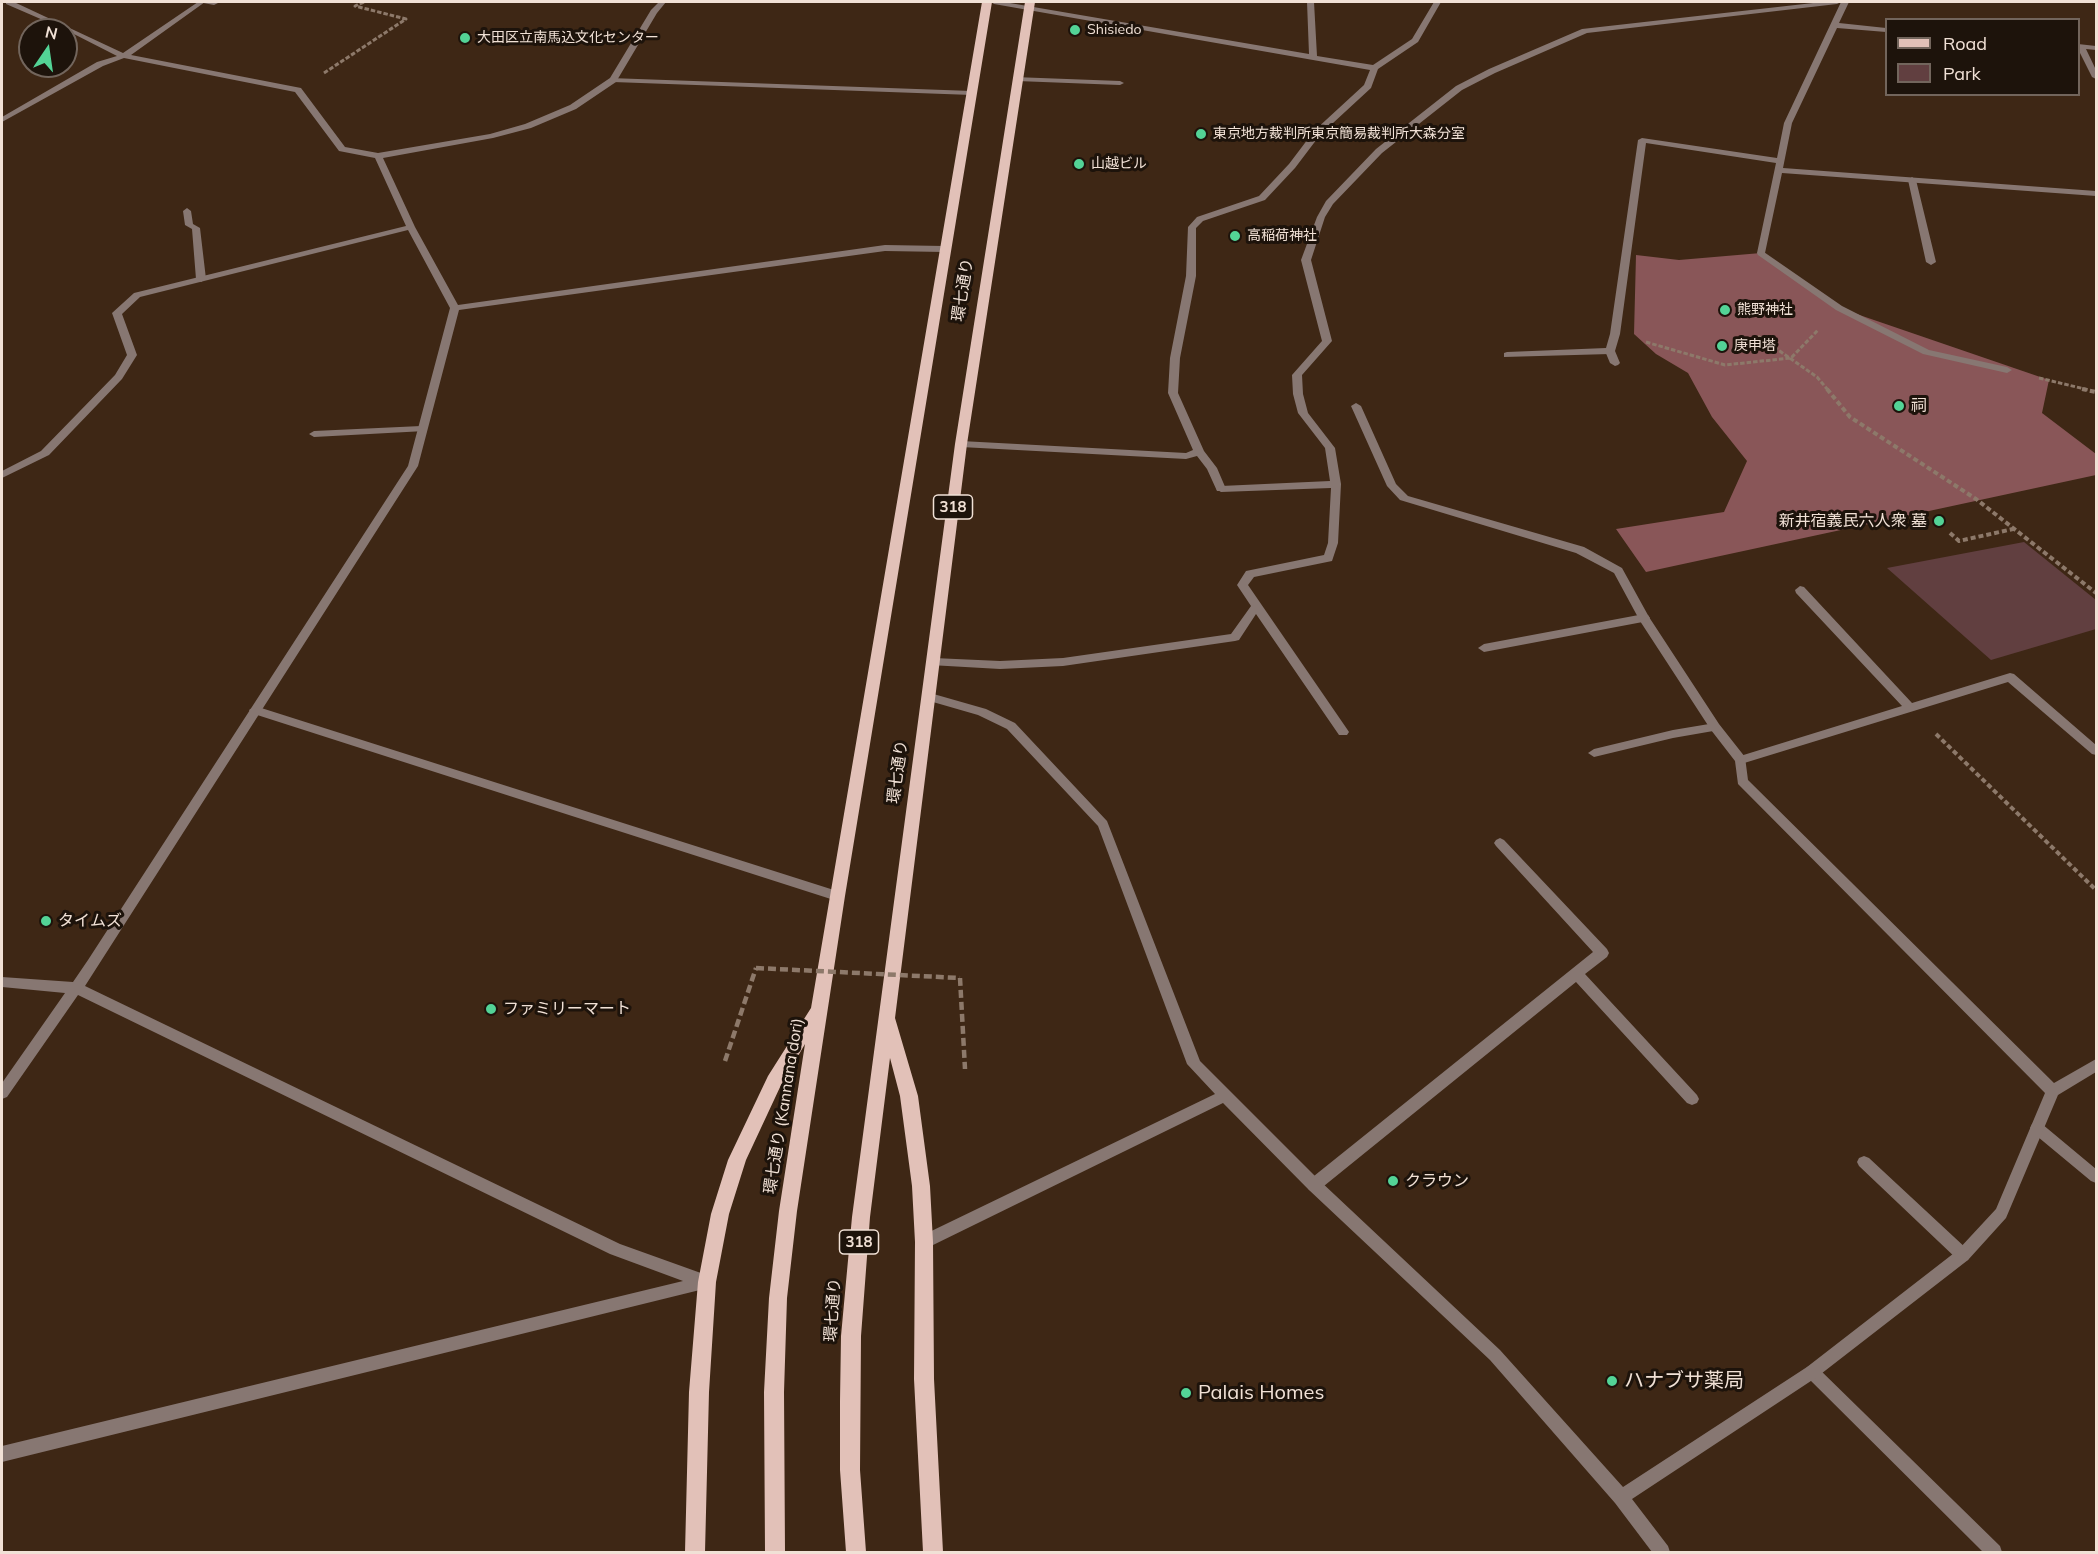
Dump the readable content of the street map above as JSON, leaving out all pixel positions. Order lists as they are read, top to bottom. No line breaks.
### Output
{"streets":{"main road":["環七通り","318","環七通り (Kannana dori)"]},"crossings":[["環七通り","環七通り (Kannana dori)"]],"places":["Shisiedo","大田区立南馬込文化センター","東京地方裁判所東京簡易裁判所大森分室","山越ビル","高稲荷神社","熊野神社","庚申塔","祠","新井宿義民六人衆 墓","タイムズ","ファミリーマート","クラウン","ハナブサ薬局","Palais Homes"],"legend":["Road","Park"],"north":"top"}
